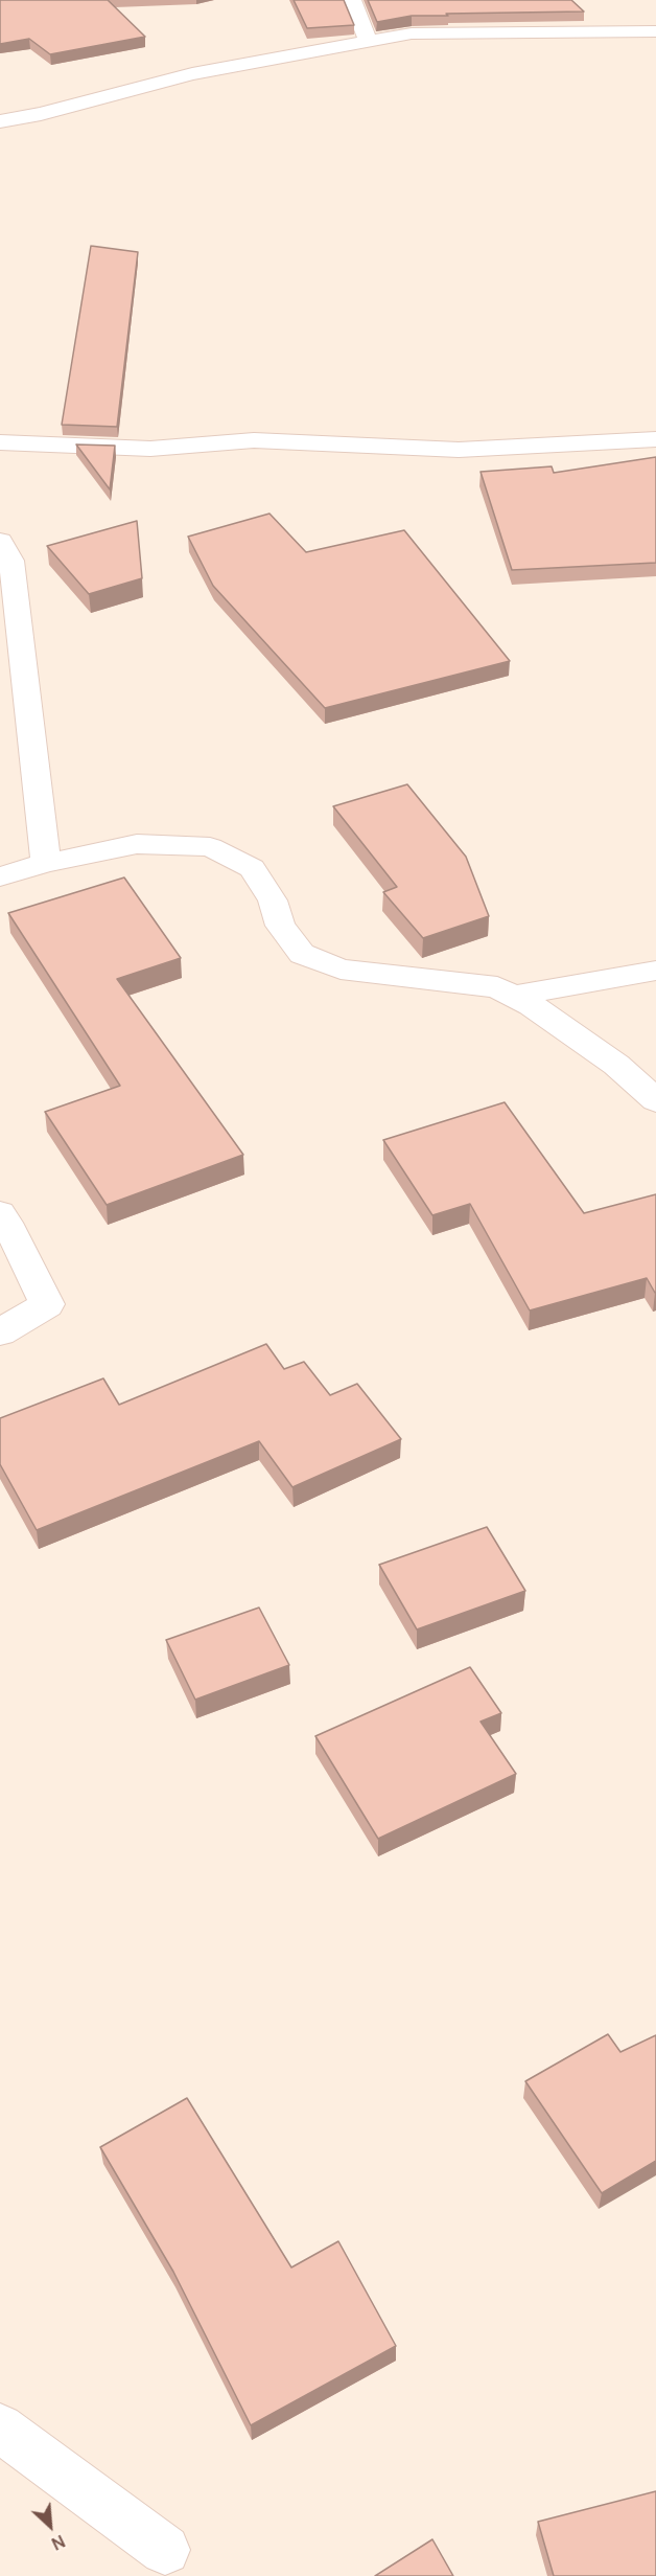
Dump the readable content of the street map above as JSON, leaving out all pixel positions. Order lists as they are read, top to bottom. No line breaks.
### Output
{"north":"bottom right"}
